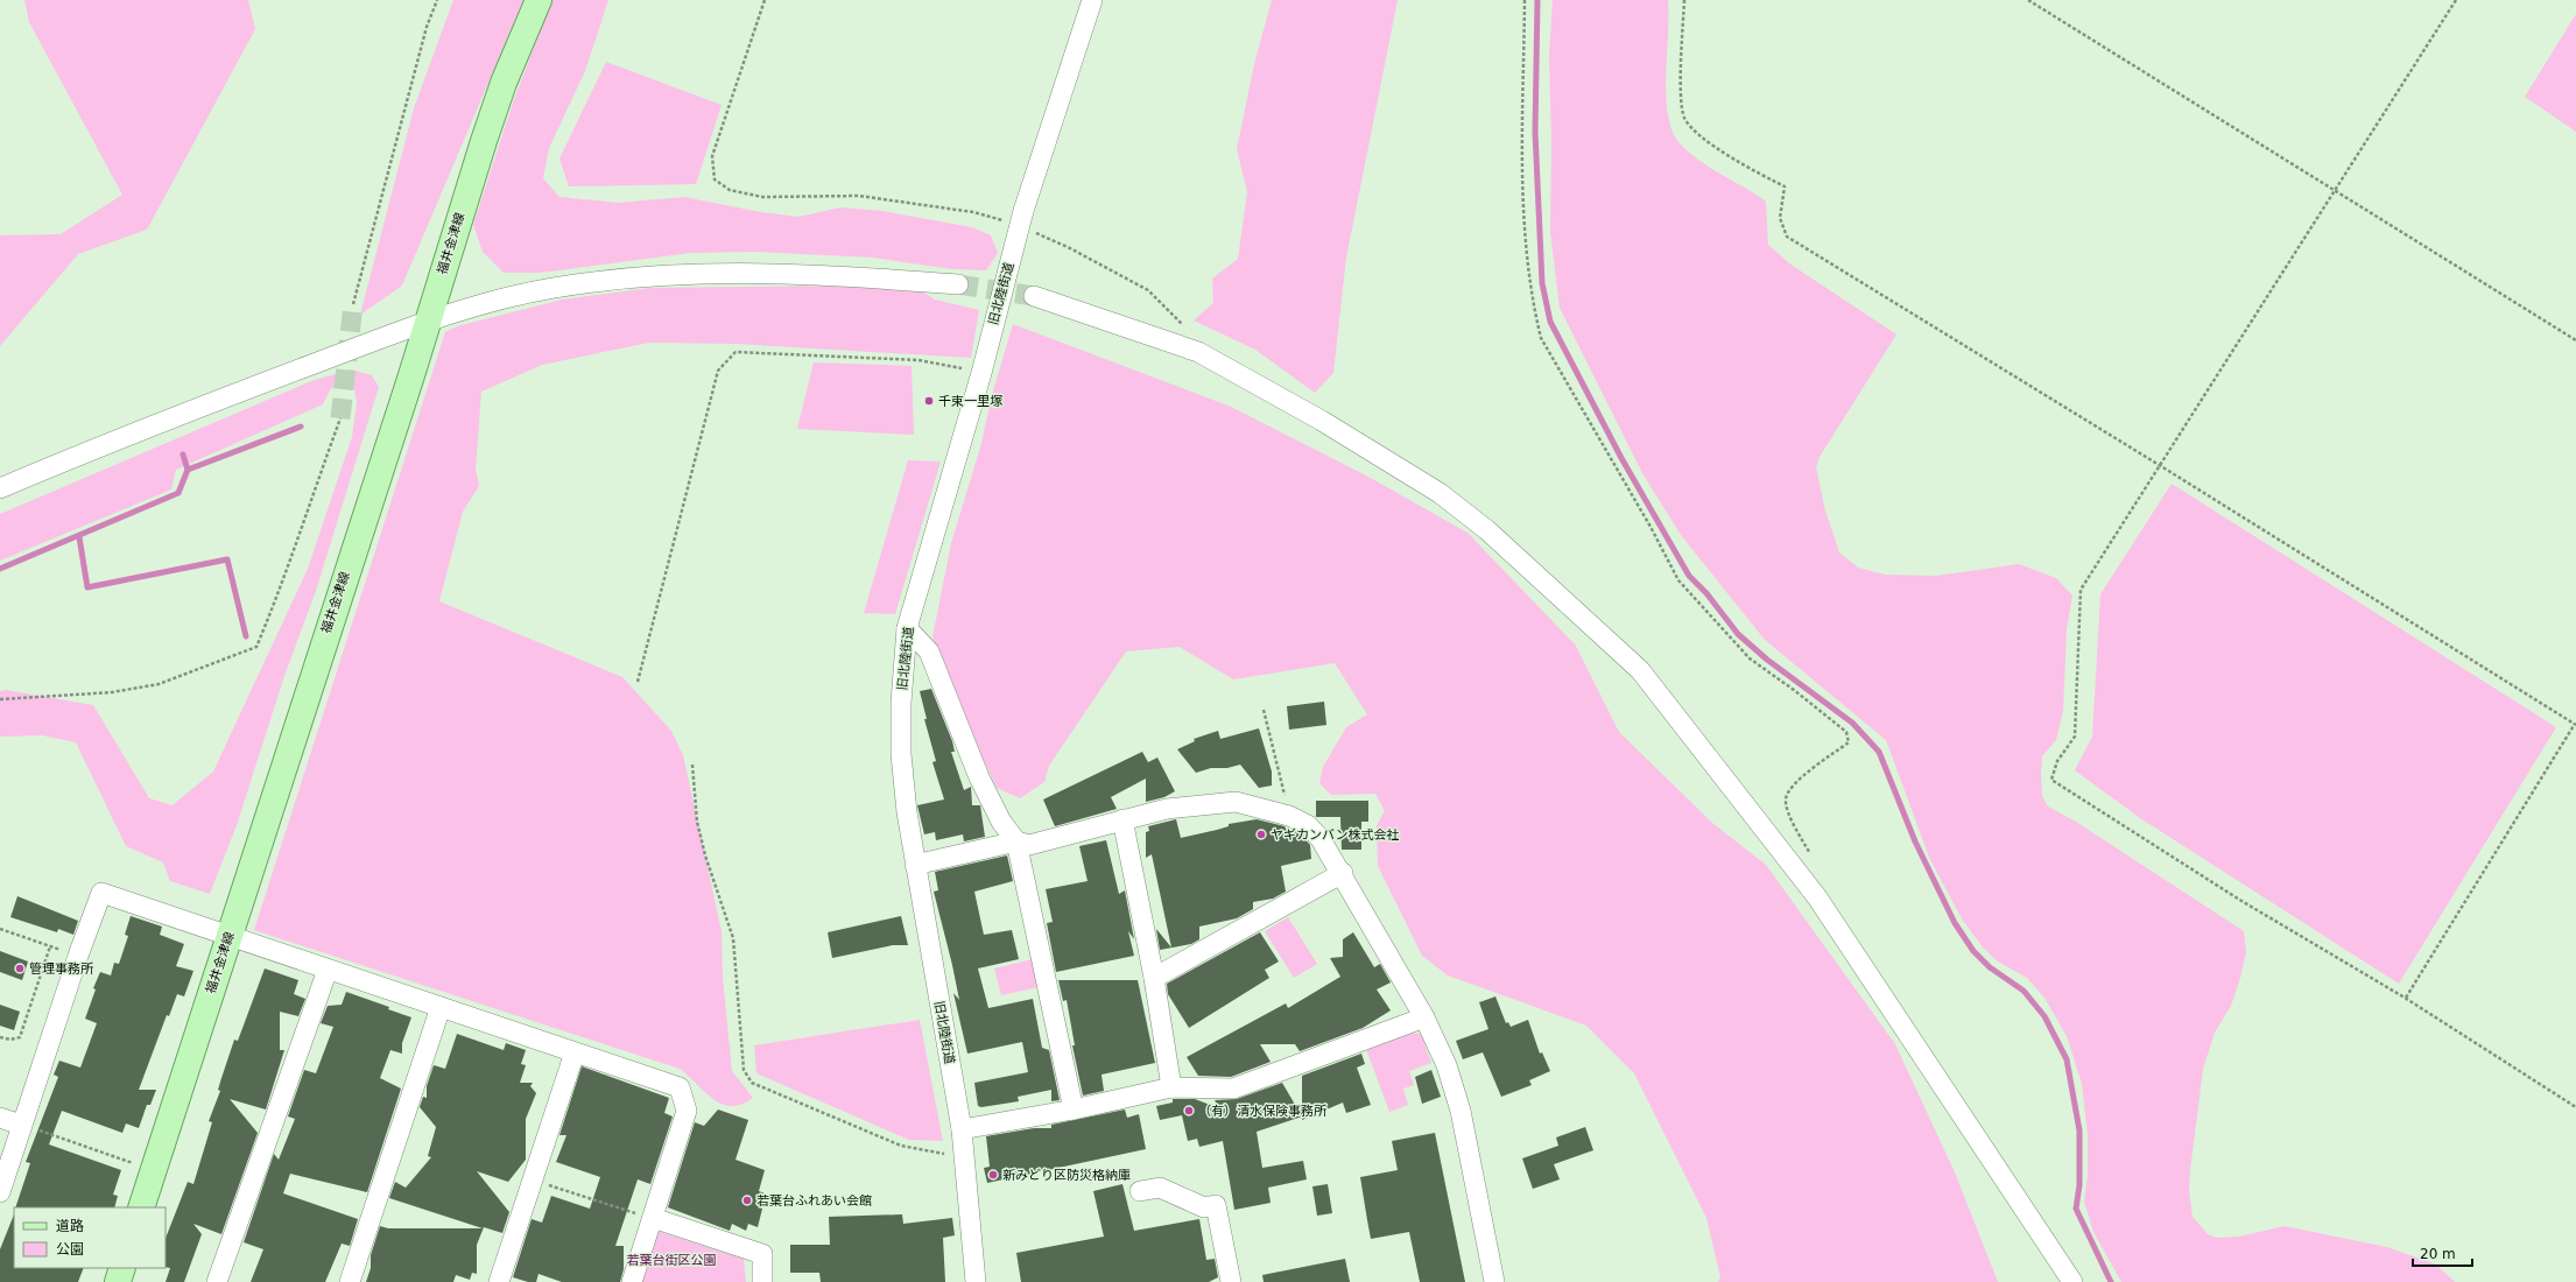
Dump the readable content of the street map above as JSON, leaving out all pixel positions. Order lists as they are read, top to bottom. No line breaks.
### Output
{"streets":{"main road":["福井金津線"],"street":["旧北陸街道"]},"parks":["若葉台街区公園"],"places":["千束一里塚","ヤギカンバン株式会社","管理事務所","（有）清水保険事務所","新みどり区防災格納庫","若葉台ふれあい会館"],"legend":["道路","公園"],"scale_bar":"20 m"}
